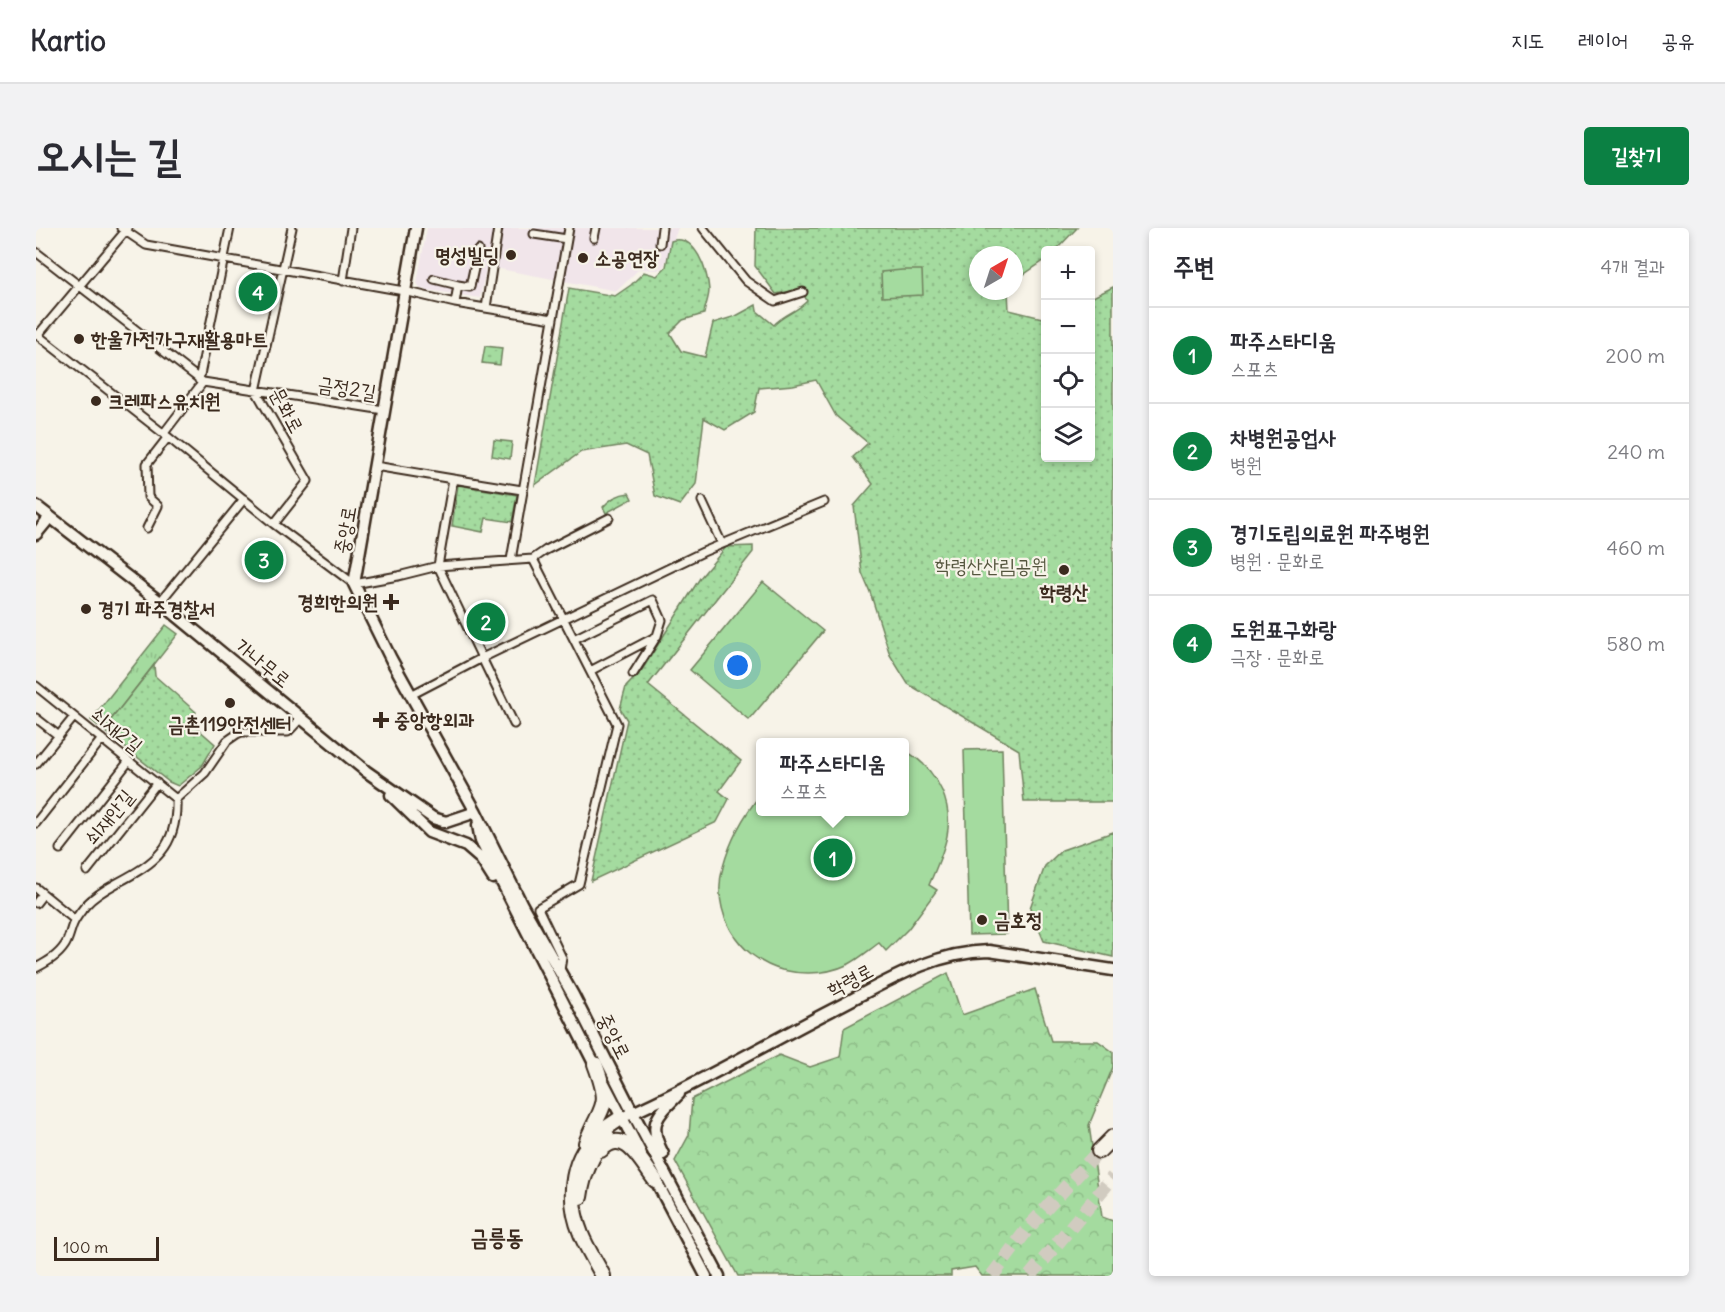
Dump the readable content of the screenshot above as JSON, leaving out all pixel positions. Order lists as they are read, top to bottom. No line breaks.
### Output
{"streets":{"main road":["중앙로","가나무로","학령로"],"street":["금정2길","문화로","쇠재2길","쇠재안길"]},"crossings":[["금정2길","문화로"],["금정2길","중앙로"],["중앙로","가나무로"],["중앙로","학령로"],["쇠재2길","쇠재안길"]],"districts":["금릉동"],"parks":["학령산산림공원"],"places":{"other":["명성빌딩","소공연장","한울가전가구재활용마트","크레파스유치원","학령산","경기 파주경찰서","금촌119안전센터","금호정"],"health":["경희한의원","중앙항외과"]},"scale_bar":"100 m","north":"top right","page":{"header":"Kartio","nav":["지도","레이어","공유"],"buttons":"길찾기","title":"오시는 길","heading":["주변","4개 결과"],"map_buttons":["+","−"],"pins":["4","3","2","1"],"list":[{"mark":"1","name":"파주스타디움","note":"스포츠","value":"200 m"},{"mark":"2","name":"차병원공업사","note":"병원","value":"240 m"},{"mark":"3","name":"경기도립의료원 파주병원","note":"병원 · 문화로","value":"460 m"},{"mark":"4","name":"도원표구화랑","note":"극장 · 문화로","value":"580 m"}],"popup":["파주스타디움","스포츠"],"scale":"100 m"}}
